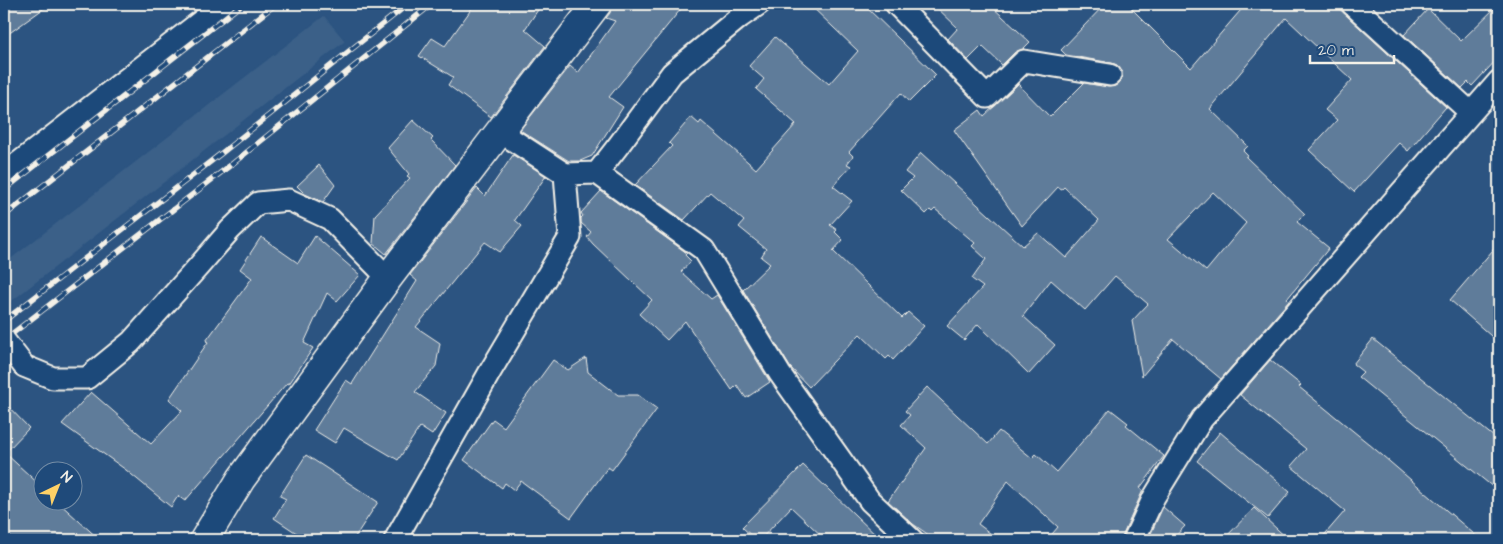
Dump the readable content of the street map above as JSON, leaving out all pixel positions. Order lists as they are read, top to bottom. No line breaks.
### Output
{"scale_bar":"20 m","north":"top right"}
